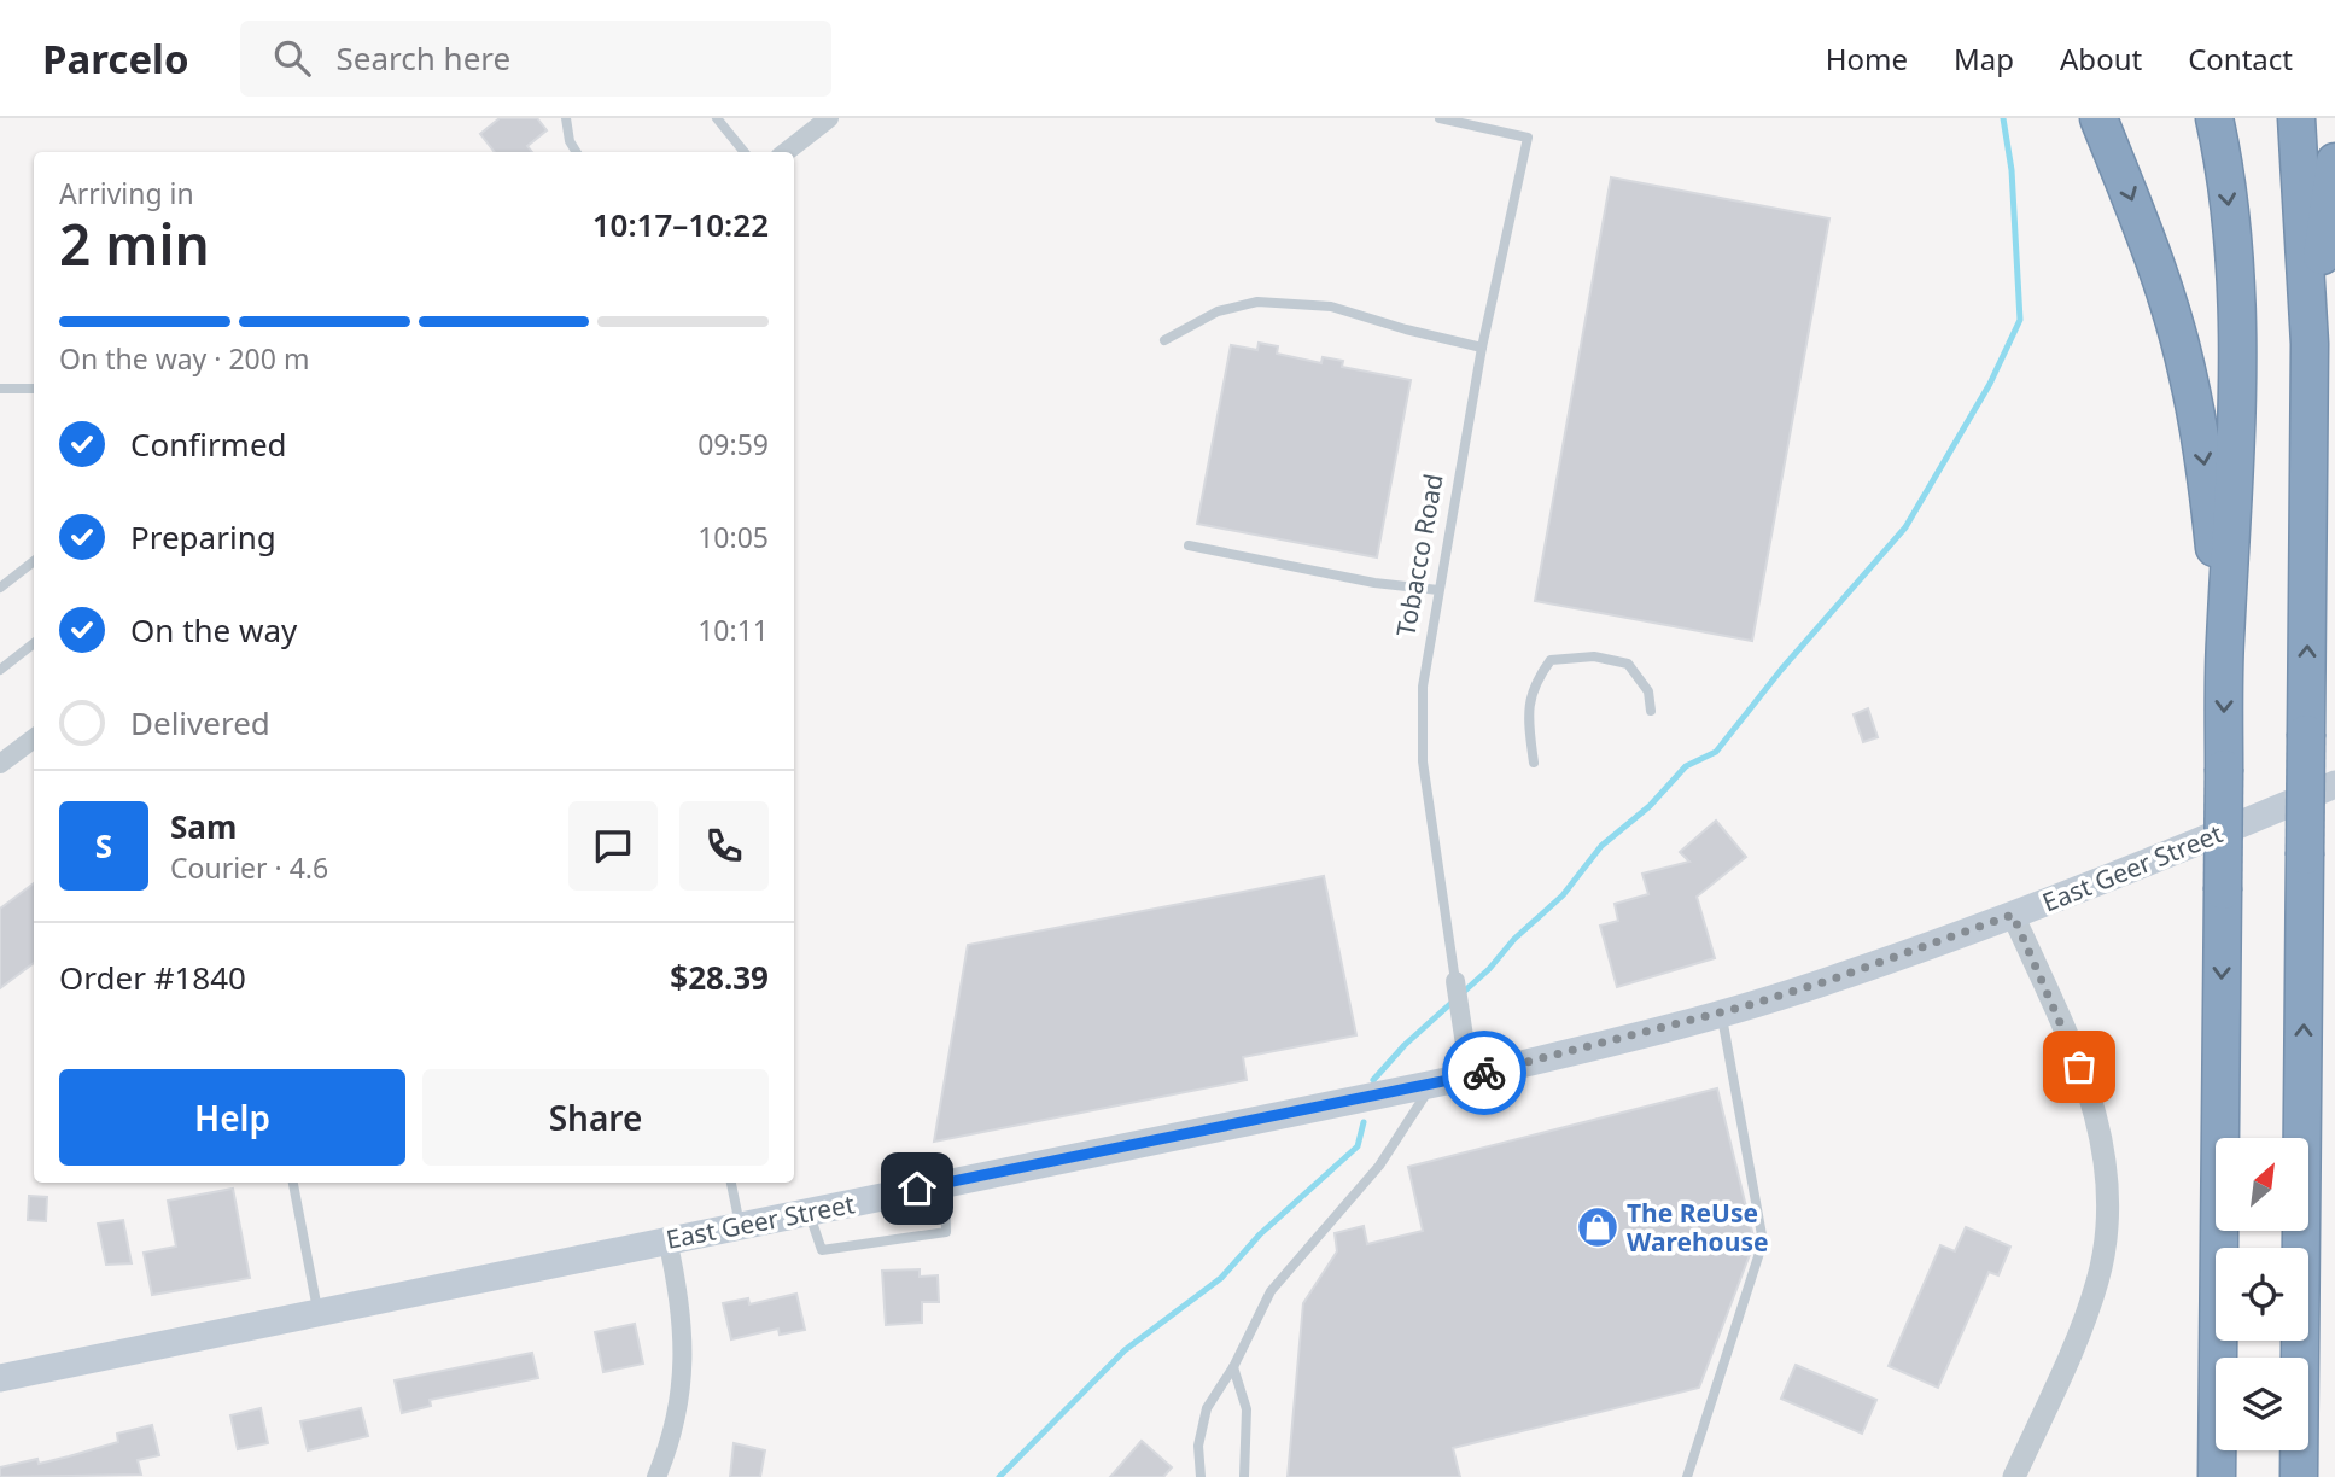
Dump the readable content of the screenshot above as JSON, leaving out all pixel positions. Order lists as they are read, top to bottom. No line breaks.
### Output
{"streets":{"main road":["East Geer Street"],"street":["Tobacco Road"]},"crossings":[["Tobacco Road","East Geer Street"]],"places":{"shop":["The ReUse Warehouse"]},"north":"top right","page":{"header":"Parcelo","search":"Search here","nav":["Home","Map","About","Contact"],"heading":["2 min","Arriving in","10:17–10:22"],"panel":["Sam","Courier · 4.6","Order #1840","$28.39"],"bar":"On the way · 200 m","list":[["Confirmed","09:59"],["Preparing","10:05"],["On the way","10:11"],"Delivered"],"round":"S","buttons":["Help","Share"]}}
